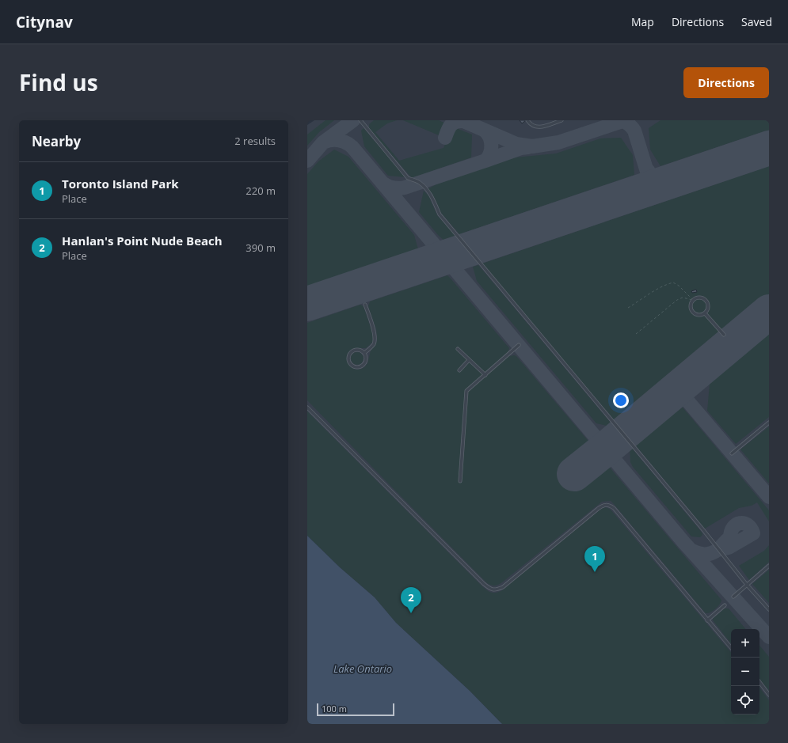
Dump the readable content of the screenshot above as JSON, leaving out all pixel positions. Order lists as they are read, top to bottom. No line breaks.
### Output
{"water":["Lake Ontario"],"scale_bar":"100 m","page":{"header":"Citynav","nav":["Map","Directions","Saved"],"title":"Find us","buttons":"Directions","heading":["Nearby","2 results"],"list":[{"mark":"1","name":"Toronto Island Park","note":"Place","value":"220 m"},{"mark":"2","name":"Hanlan's Point Nude Beach","note":"Place","value":"390 m"}],"pins":["1","2"],"map_buttons":["+","−"],"scale":"100 m"}}
